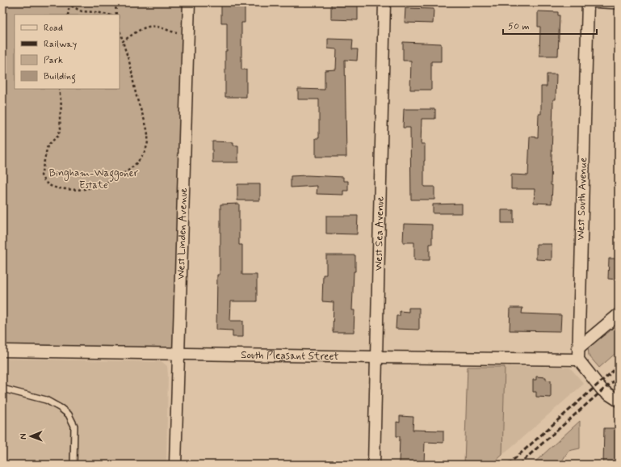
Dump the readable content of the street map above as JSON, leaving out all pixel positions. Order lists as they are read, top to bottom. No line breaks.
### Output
{"streets":{"street":["West South Avenue","West Linden Avenue","West Sea Avenue","South Pleasant Street"]},"crossings":[["West South Avenue","South Pleasant Street"],["West Linden Avenue","South Pleasant Street"],["West Sea Avenue","South Pleasant Street"]],"parks":["Bingham-Waggoner Estate"],"legend":["Road","Railway","Park","Building"],"scale_bar":"50 m","north":"left"}
